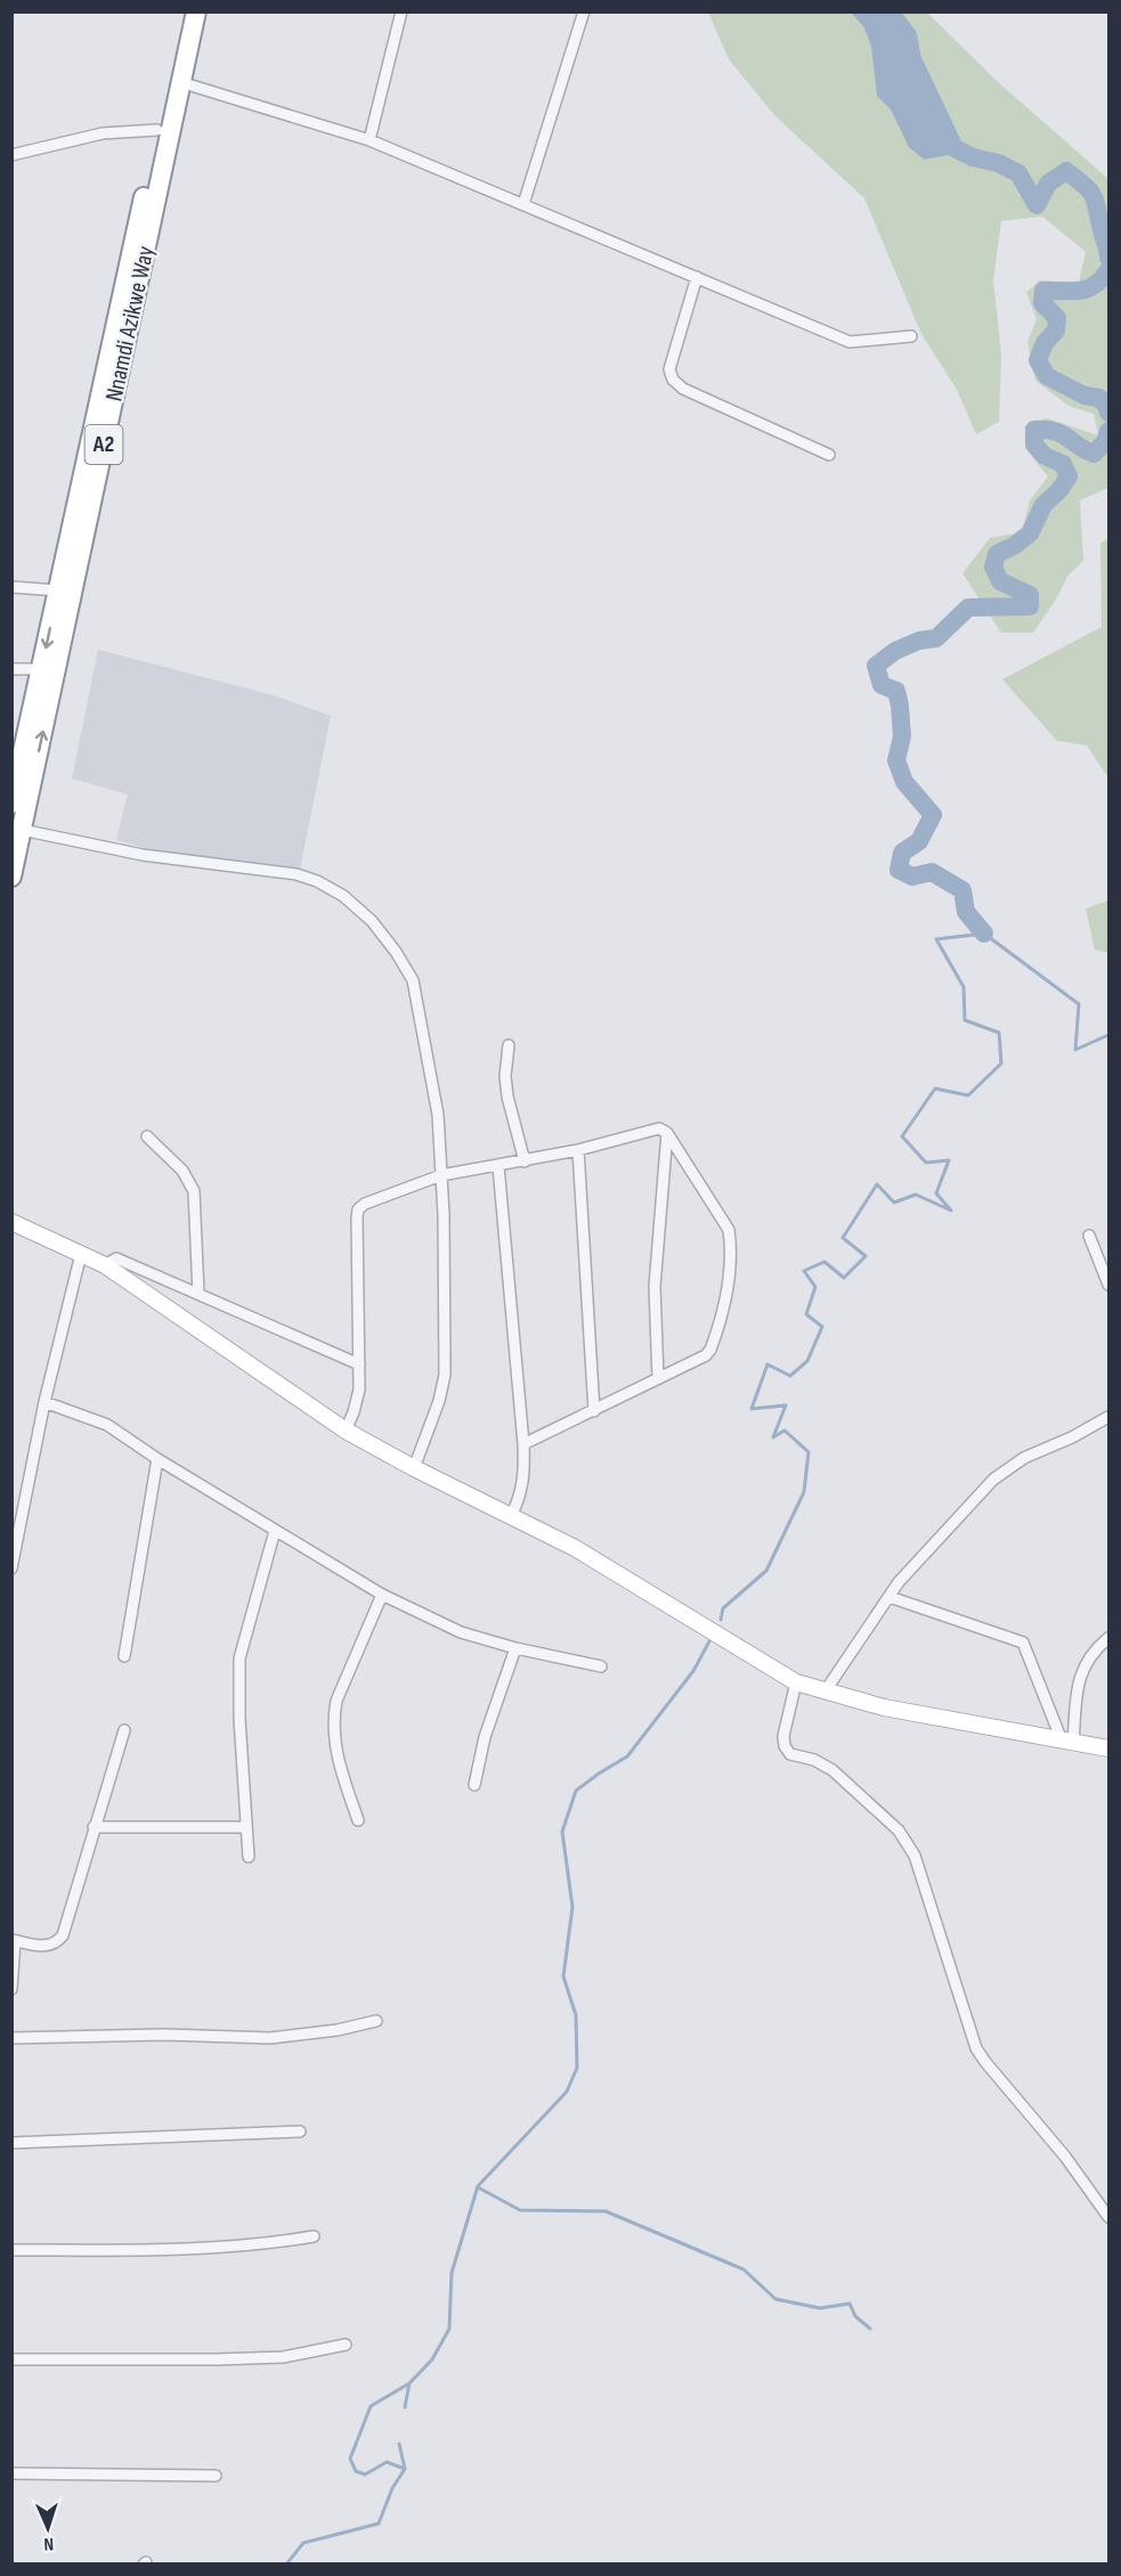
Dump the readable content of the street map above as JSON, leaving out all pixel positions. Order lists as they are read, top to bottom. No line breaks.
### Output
{"streets":{"highway":["Nnamdi Azikwe Way","A2"]},"north":"bottom"}
